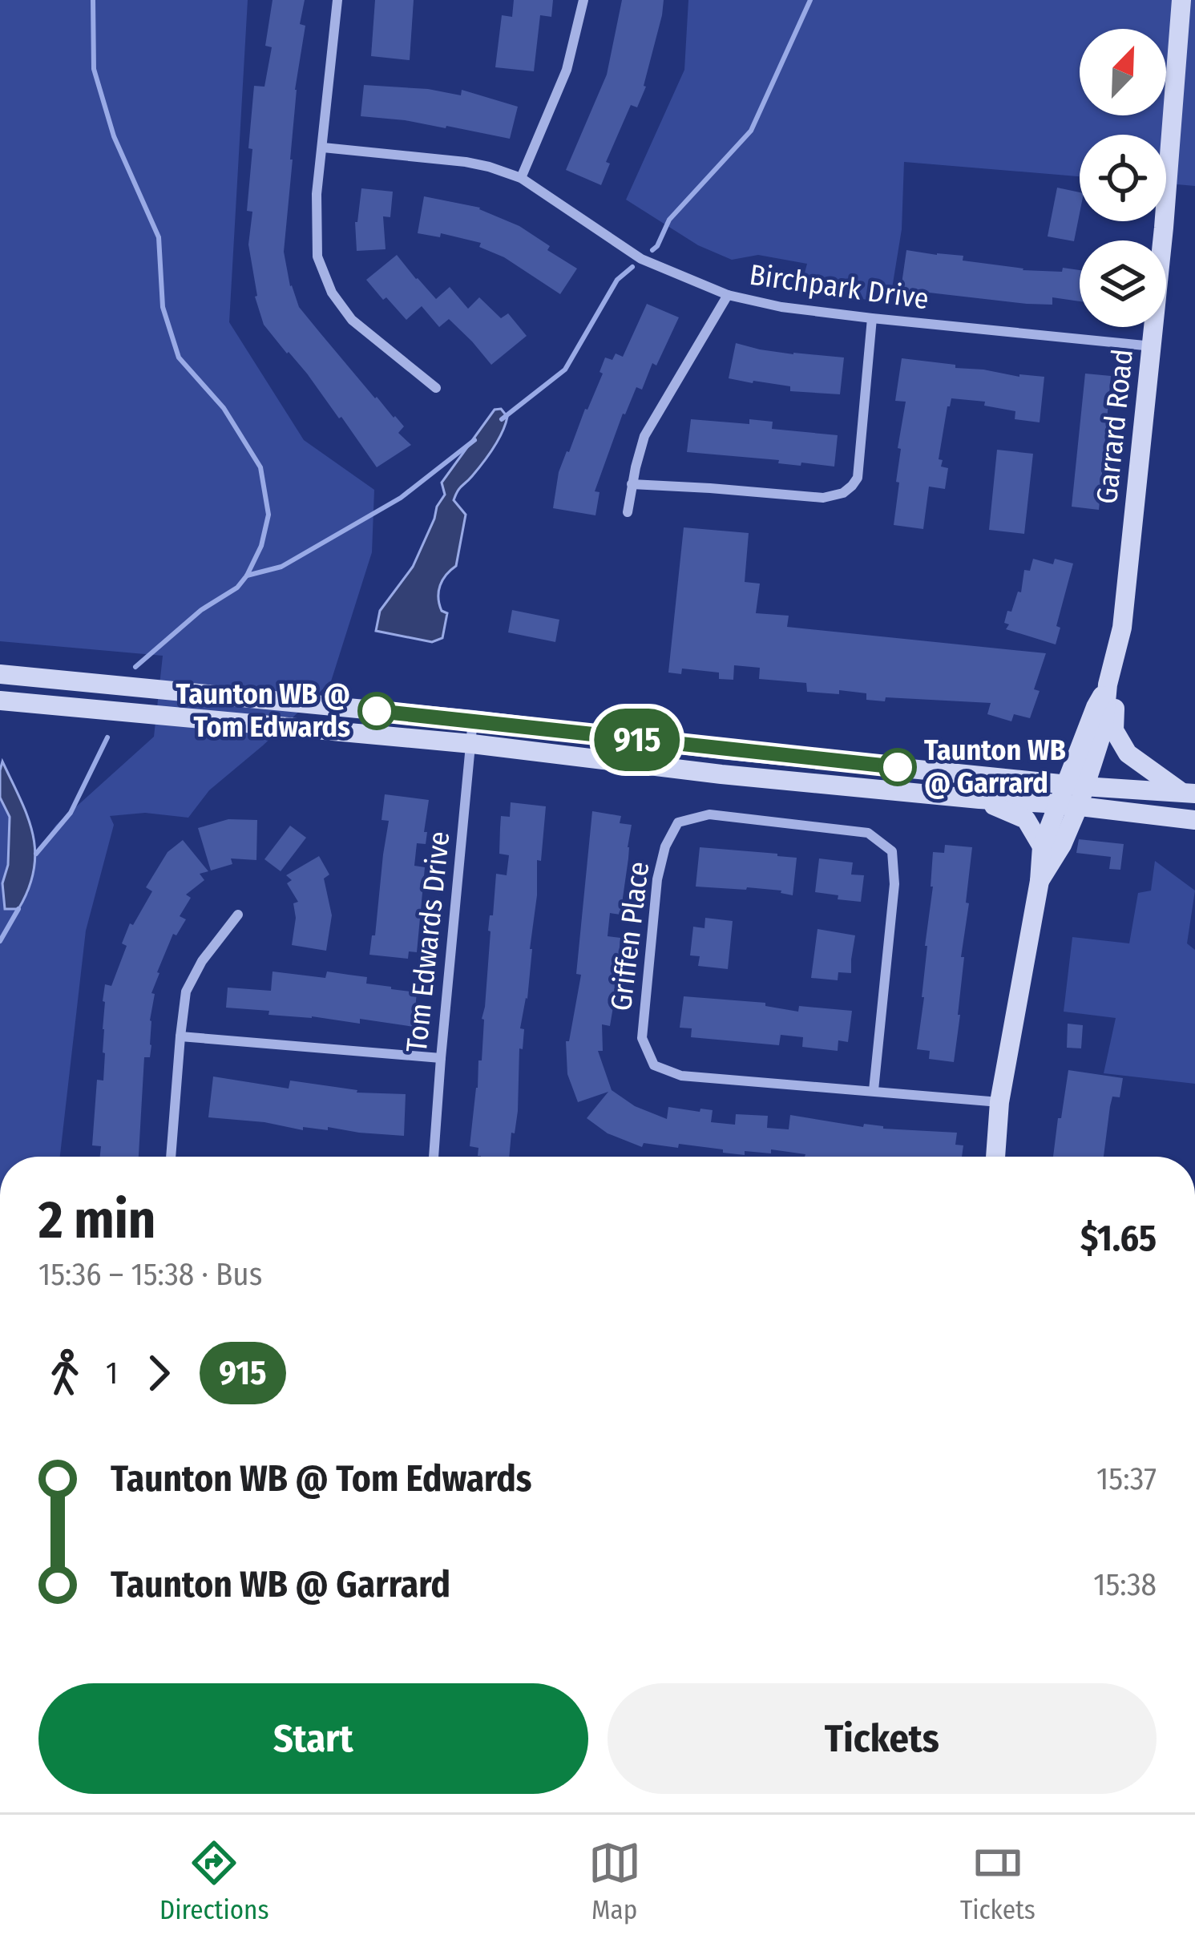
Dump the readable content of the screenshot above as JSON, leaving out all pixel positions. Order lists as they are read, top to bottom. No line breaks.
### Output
{"streets":{"main road":["Garrard Road"],"street":["Birchpark Drive","Griffen Place","Tom Edwards Drive"]},"crossings":[["Birchpark Drive","Garrard Road"],["Garrard Road","Griffen Place"]],"places":["Taunton WB @ Tom Edwards","Taunton WB @ Garrard"],"lines":["bus line 915"],"north":"top right","page":{"on_map":"915","heading":["2 min","15:36 – 15:38 · Bus","$1.65"],"legs":["1","915"],"list":[{"name":"Taunton WB @ Tom Edwards","value":"15:37"},{"name":"Taunton WB @ Garrard","value":"15:38"}],"buttons":["Start","Tickets"],"tabs":["Directions","Map","Tickets"]}}
